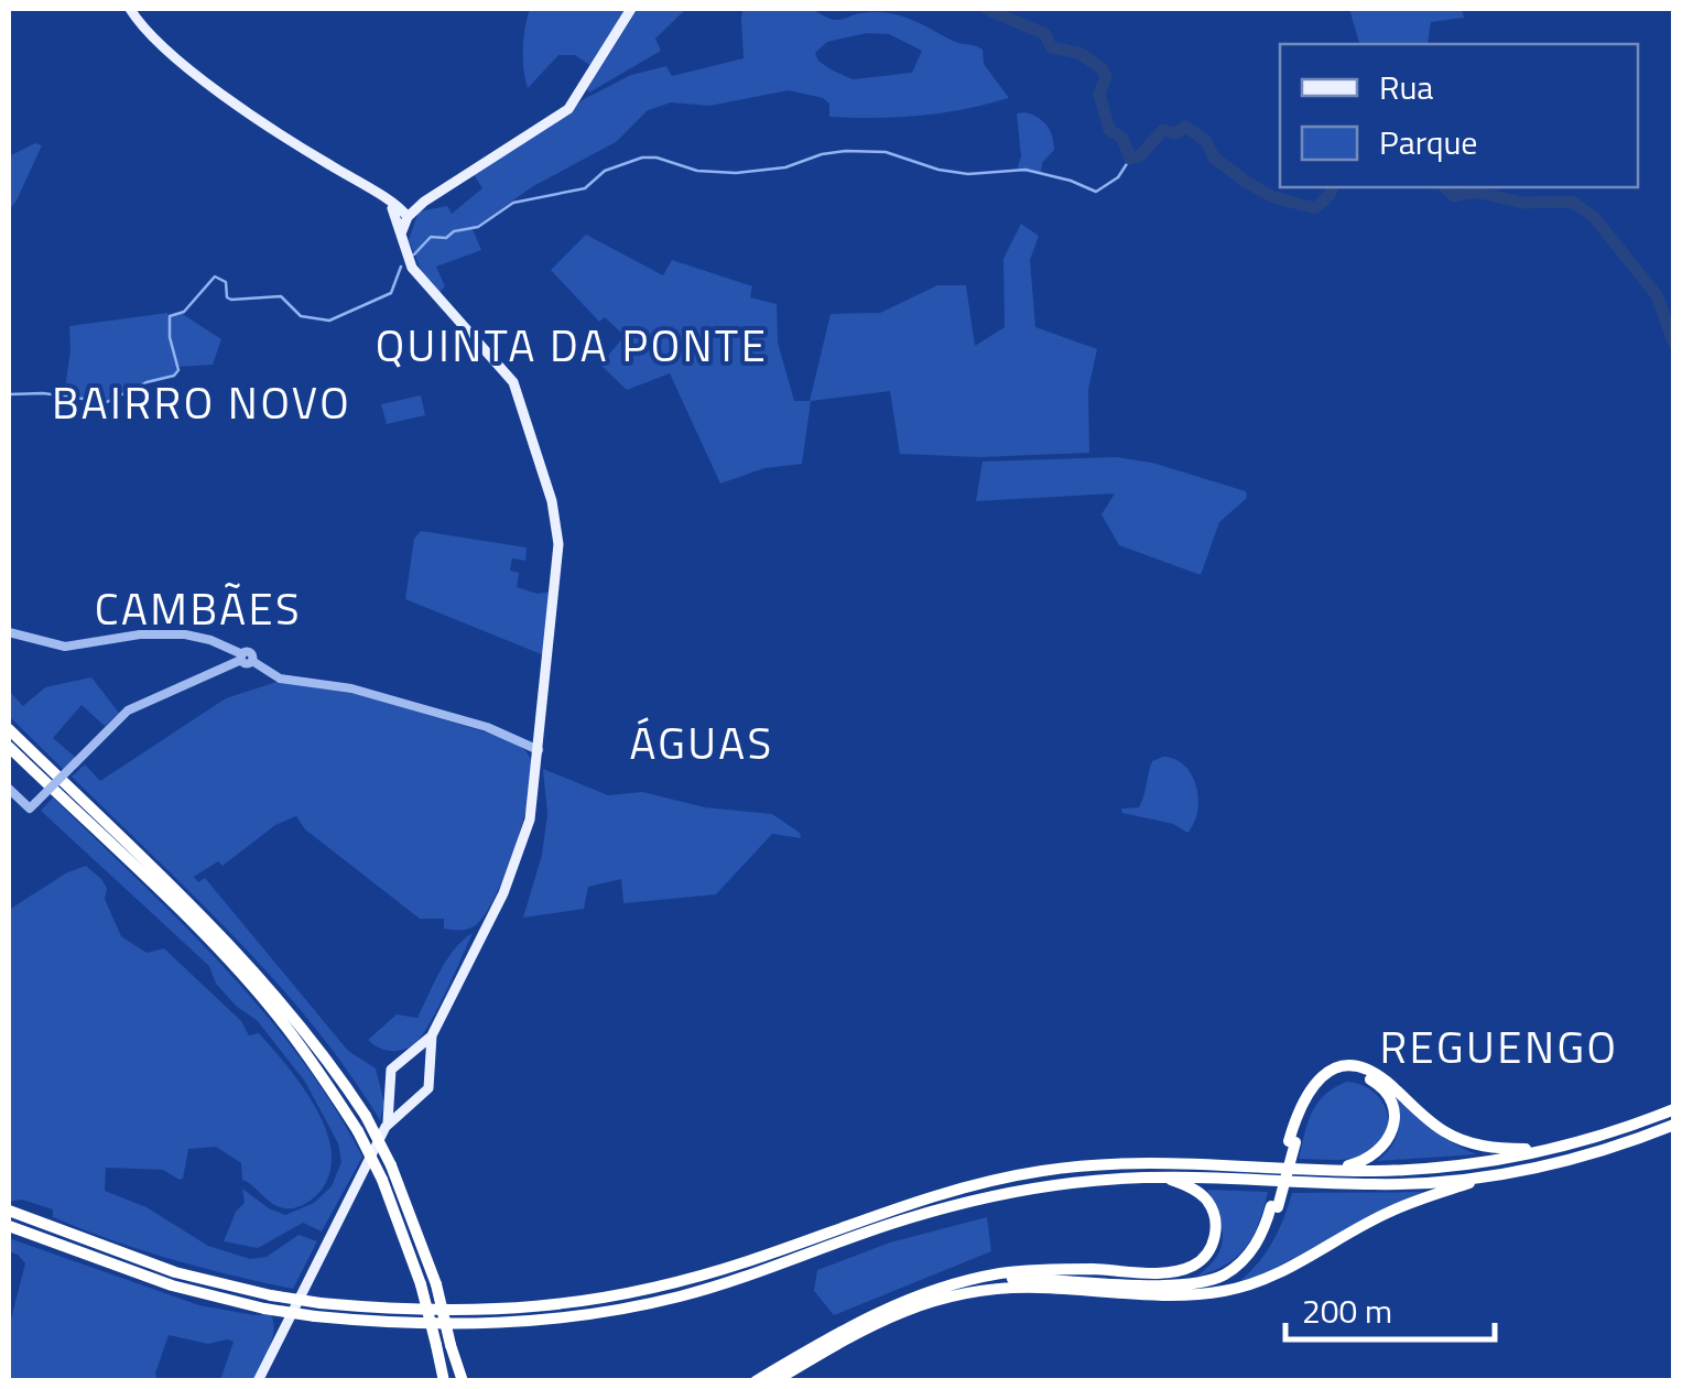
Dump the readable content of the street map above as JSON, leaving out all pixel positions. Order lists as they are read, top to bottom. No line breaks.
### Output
{"districts":["QUINTA DA PONTE","BAIRRO NOVO","CAMBÃES","ÁGUAS","REGUENGO"],"legend":["Rua","Parque"],"scale_bar":"200 m"}
